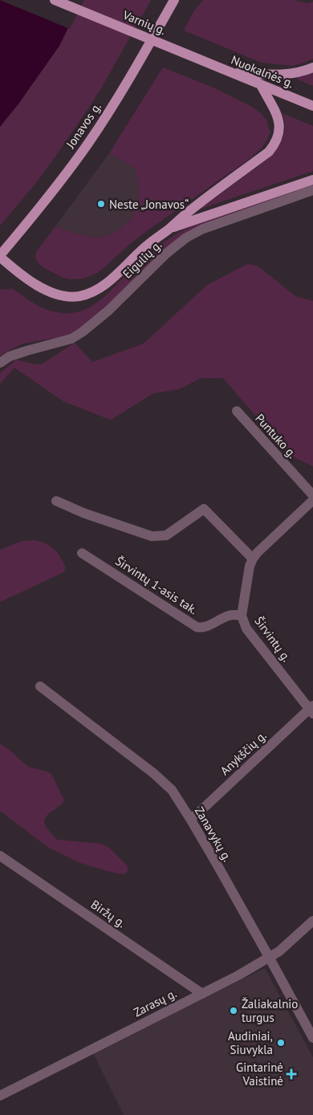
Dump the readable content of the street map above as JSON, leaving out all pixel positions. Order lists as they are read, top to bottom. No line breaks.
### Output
{"streets":{"main road":["Varnių g.","Nuokalnės g.","Jonavos g."],"street":["Eigulių g.","Puntuko g.","Širvintų 1-asis tak.","Širvintų g.","Anykščių g.","Zanavykų g.","Biržų g.","Zarasų g."]},"crossings":[["Varnių g.","Nuokalnės g."],["Širvintų 1-asis tak.","Širvintų g."],["Širvintų g.","Anykščių g."],["Anykščių g.","Zanavykų g."],["Zanavykų g.","Zarasų g."],["Biržų g.","Zarasų g."]],"places":{"other":["Neste „Jonavos“","Žaliakalnio turgus","Audiniai, Siuvykla"],"health":["Gintarinė Vaistinė"]}}
